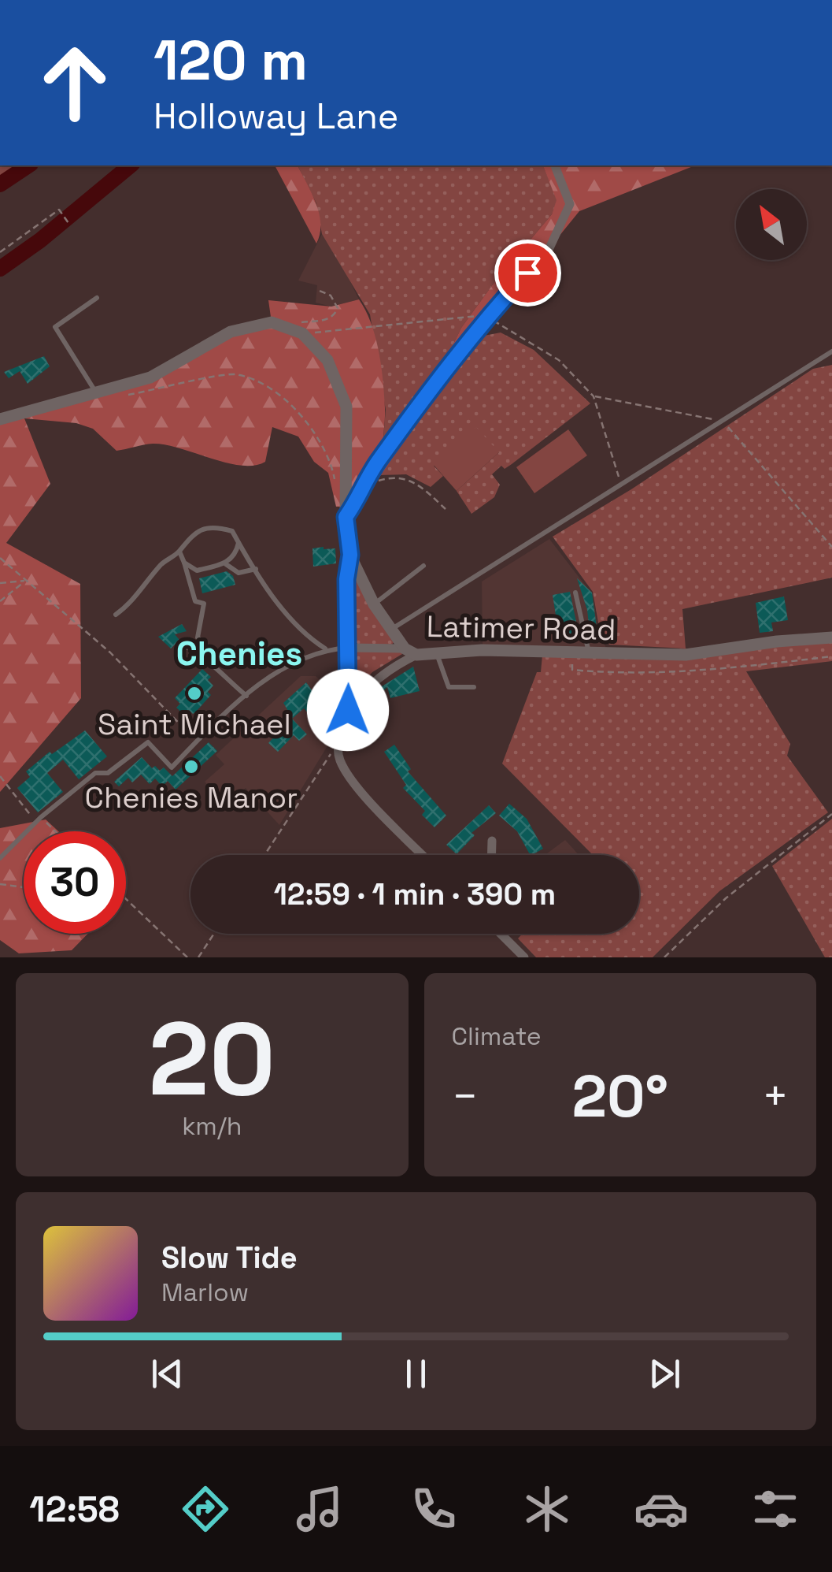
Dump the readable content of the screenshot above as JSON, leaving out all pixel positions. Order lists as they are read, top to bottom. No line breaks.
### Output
{"streets":{"street":["Latimer Road"]},"districts":["Chenies"],"places":["Saint Michael","Chenies Manor"],"north":"top left","page":{"turn":["120 m","Holloway Lane"],"limit":"30","trip":"12:59 · 1 min · 390 m","tile":[["20","km/h"],"Climate"],"heat":["−","20°","+"],"song":["Slow Tide","Marlow"],"tabs":"12:58"}}
